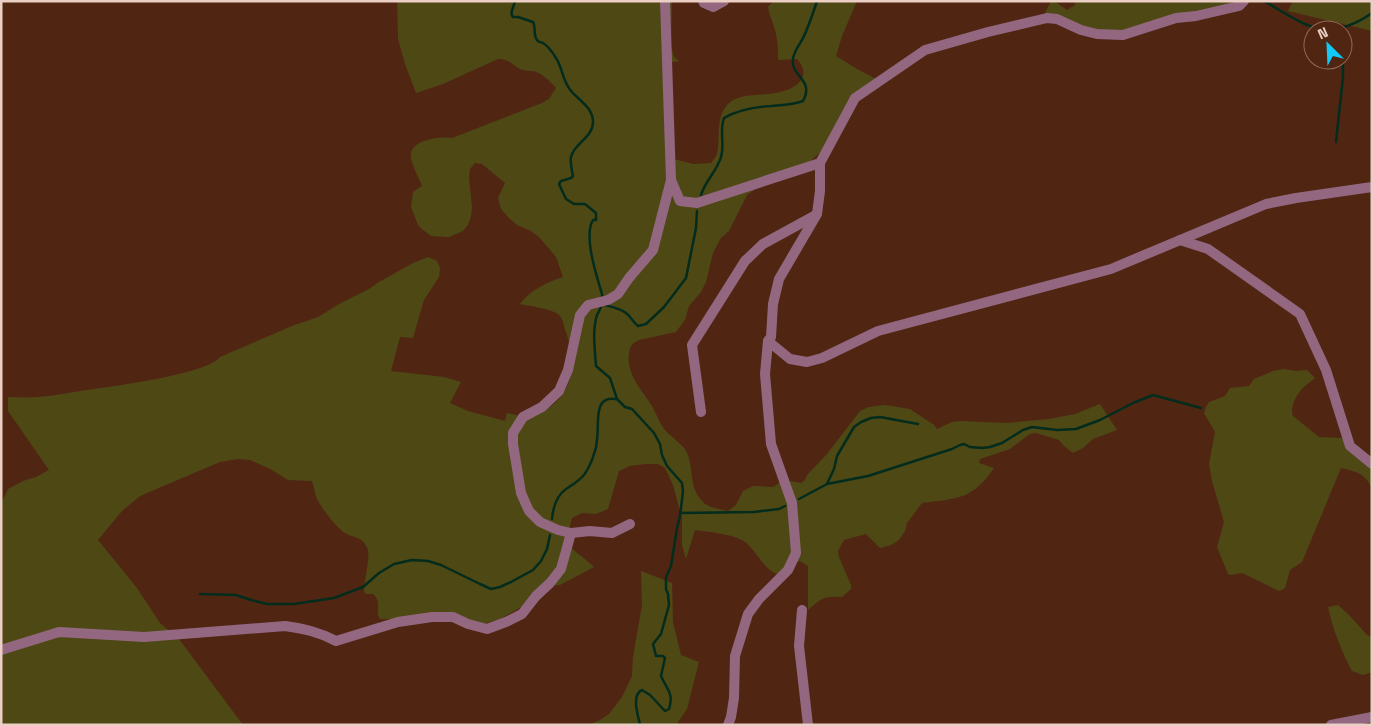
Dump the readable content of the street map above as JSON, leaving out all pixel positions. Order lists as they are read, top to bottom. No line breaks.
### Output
{"north":"top left"}
